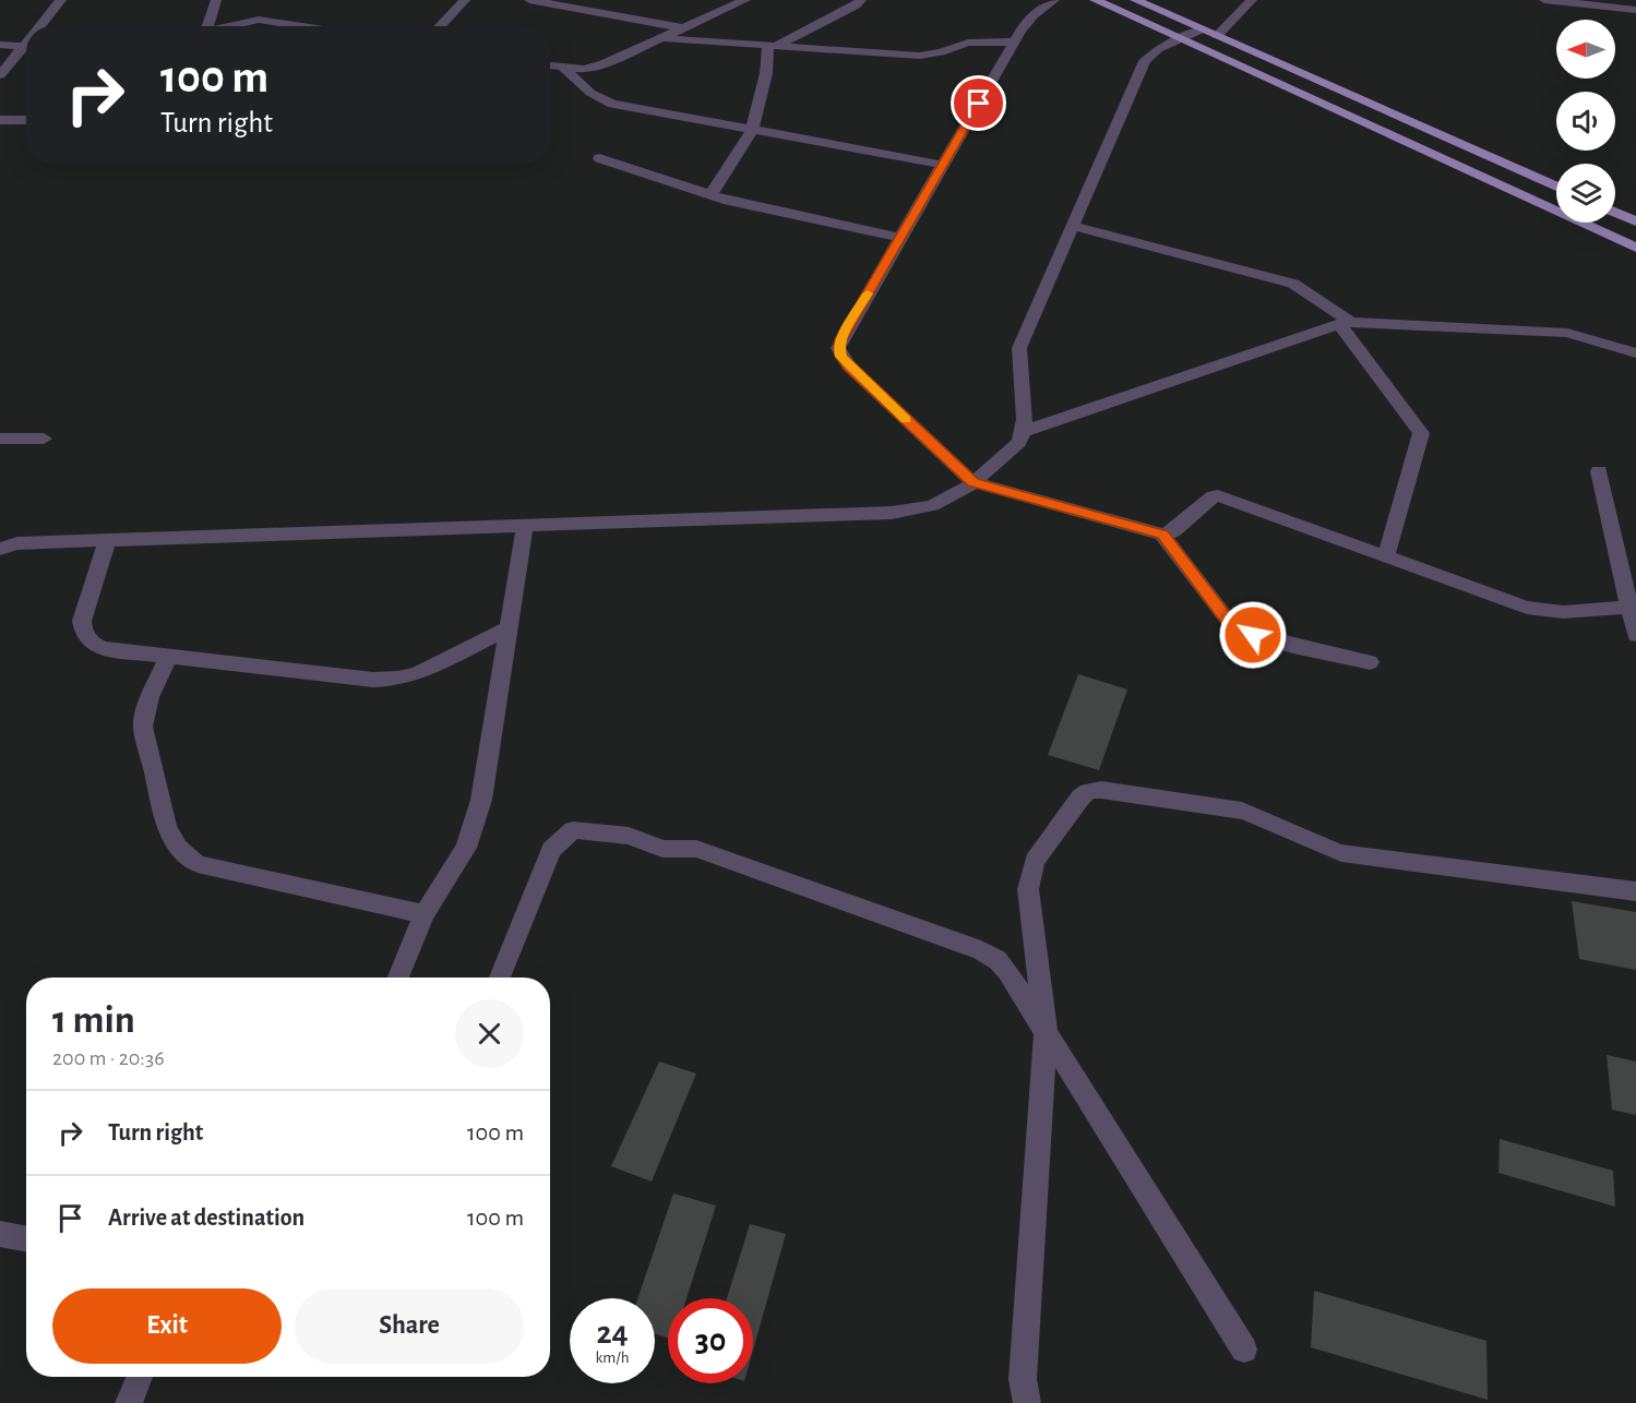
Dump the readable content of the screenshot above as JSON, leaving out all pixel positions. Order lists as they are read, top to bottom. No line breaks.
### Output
{"north":"left","page":{"turn":["100 m","Turn right"],"heading":["1 min","200 m · 20:36"],"list":[{"name":"Turn right","value":"100 m"},{"name":"Arrive at destination","value":"100 m"}],"buttons":["Exit","Share"],"speed":"24 km/h","limit":"30"}}
